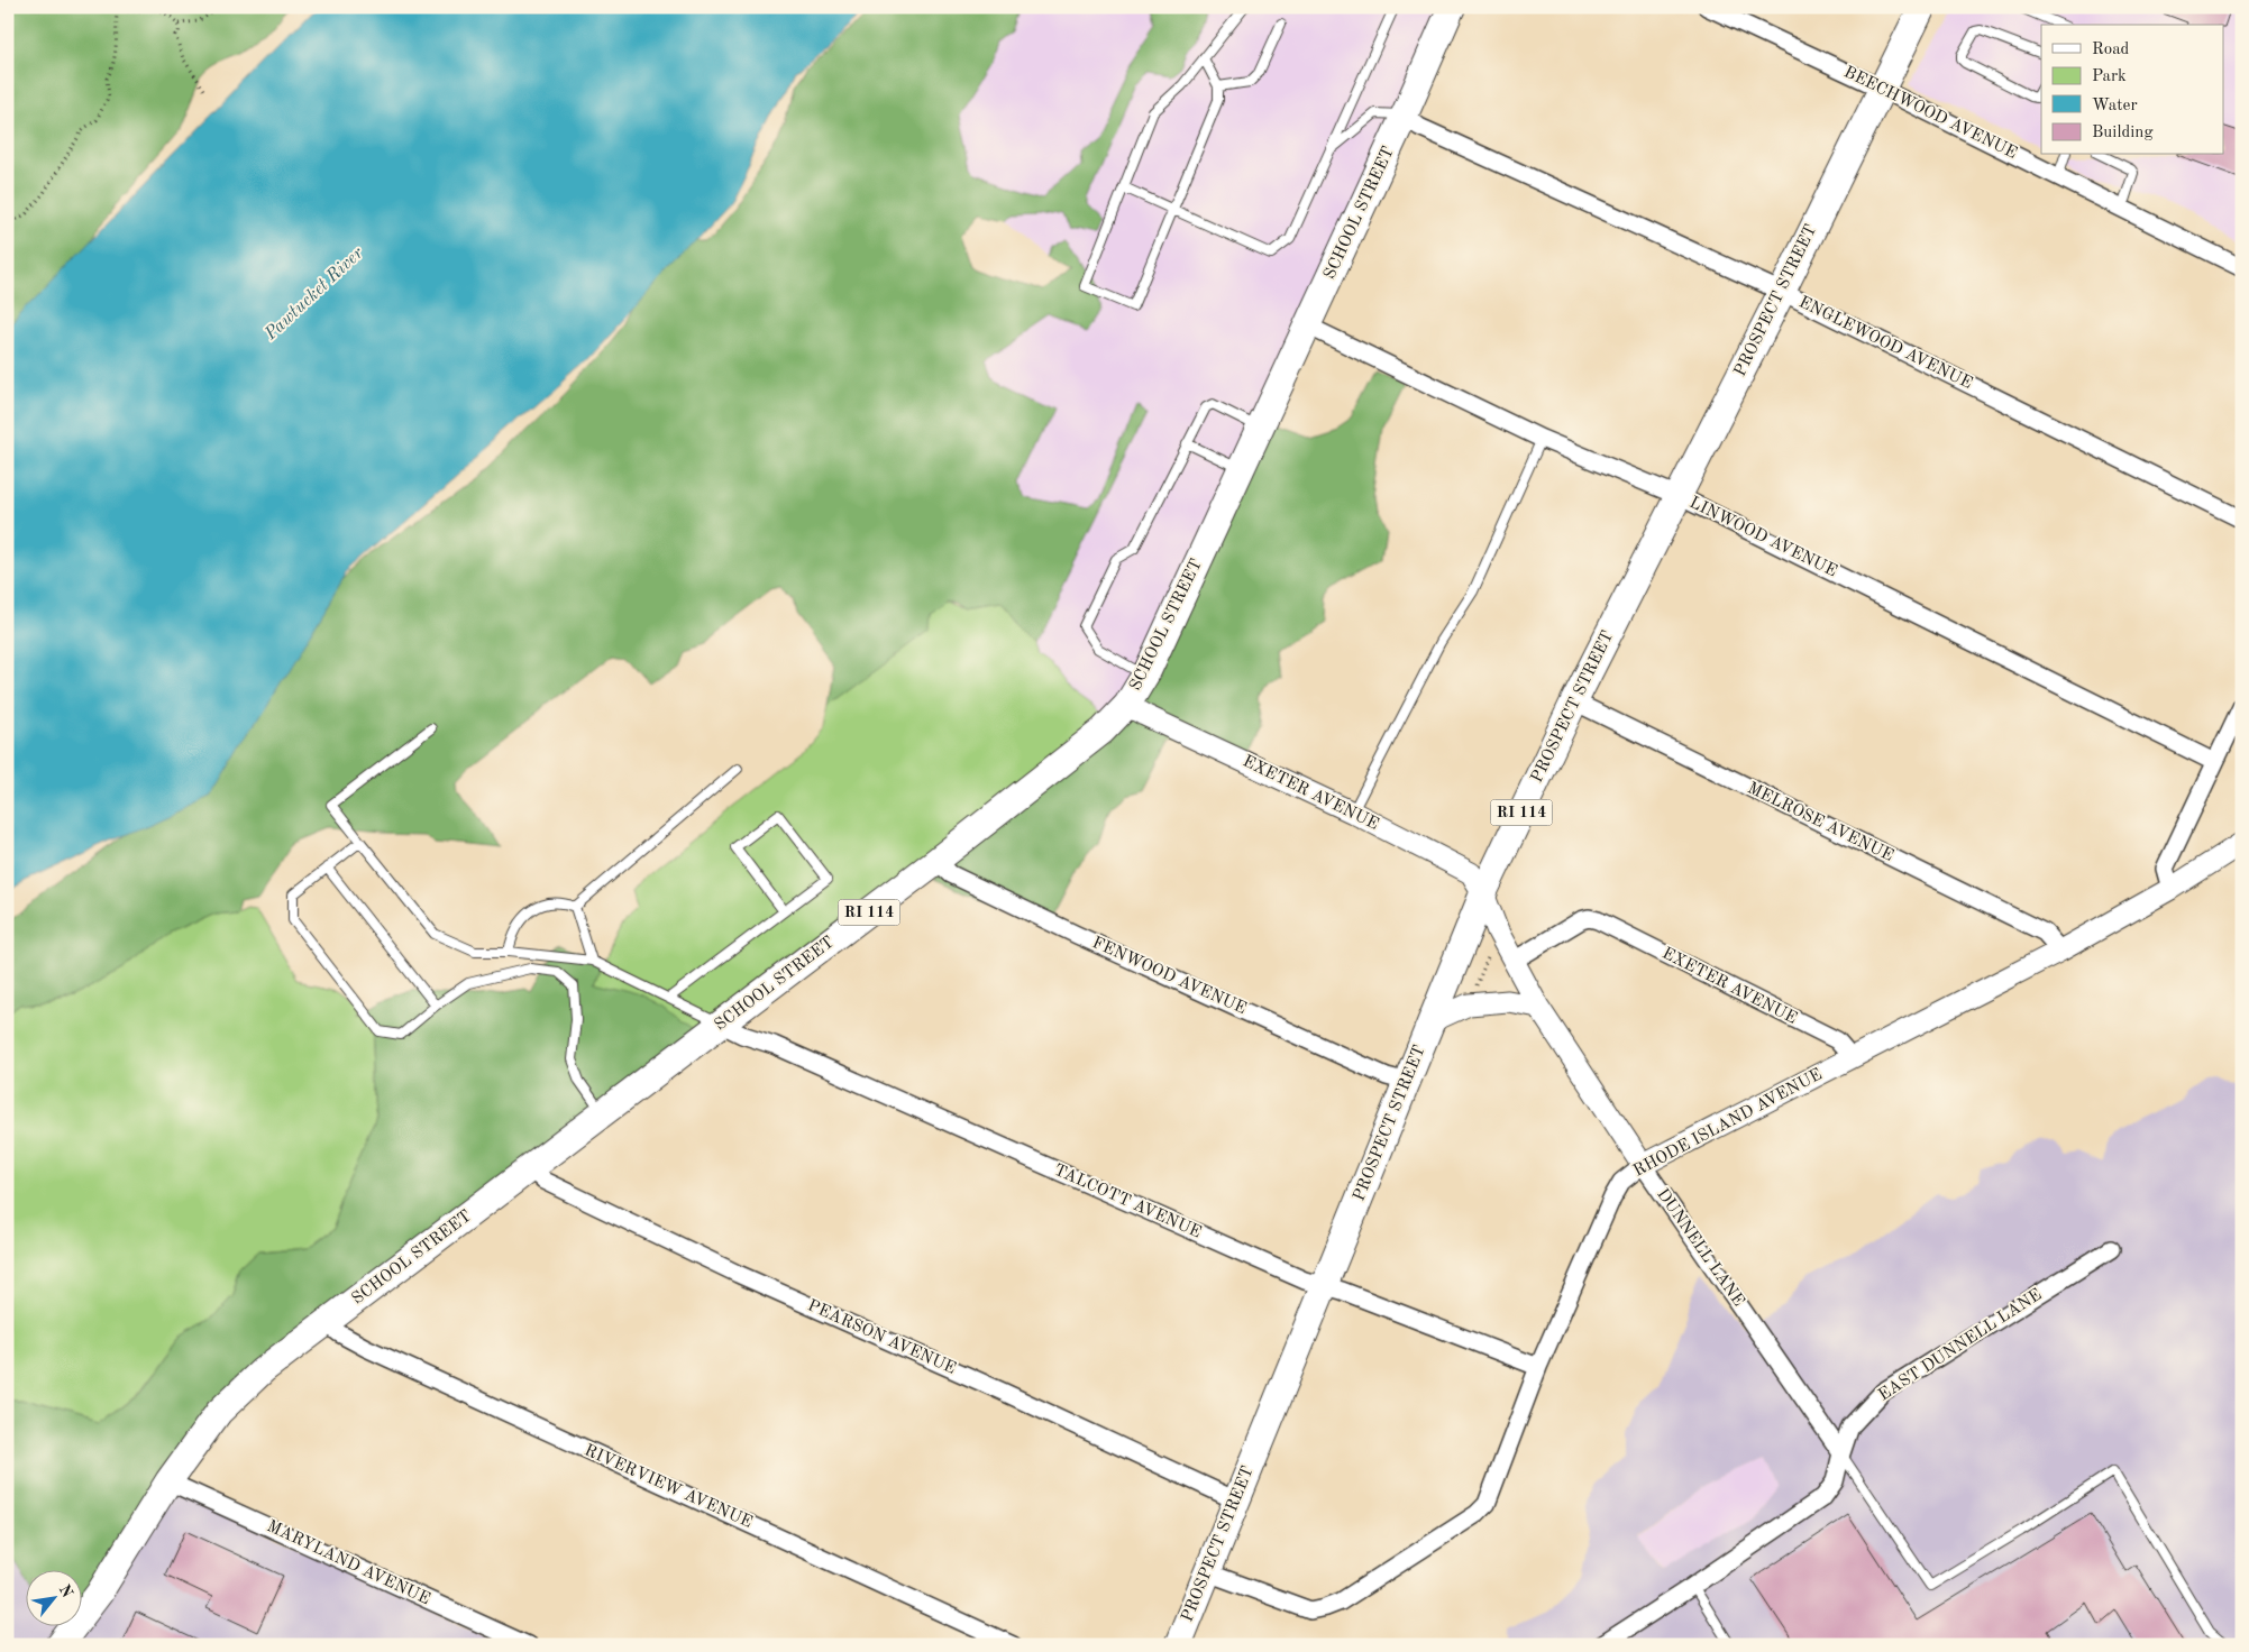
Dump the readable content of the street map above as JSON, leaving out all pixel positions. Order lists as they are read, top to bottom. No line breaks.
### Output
{"streets":{"main road":["SCHOOL STREET","PROSPECT STREET","RI 114"],"street":["BEECHWOOD AVENUE","ENGLEWOOD AVENUE","LINWOOD AVENUE","EXETER AVENUE","MELROSE AVENUE","FENWOOD AVENUE","RHODE ISLAND AVENUE","TALCOTT AVENUE","DUNNELL LANE","PEARSON AVENUE","EAST DUNNELL LANE","RIVERVIEW AVENUE","MARYLAND AVENUE"]},"crossings":[["BEECHWOOD AVENUE","PROSPECT STREET"],["SCHOOL STREET","ENGLEWOOD AVENUE"],["SCHOOL STREET","LINWOOD AVENUE"],["SCHOOL STREET","EXETER AVENUE"],["SCHOOL STREET","FENWOOD AVENUE"],["SCHOOL STREET","TALCOTT AVENUE"],["SCHOOL STREET","PEARSON AVENUE"],["SCHOOL STREET","RIVERVIEW AVENUE"],["SCHOOL STREET","MARYLAND AVENUE"],["PROSPECT STREET","ENGLEWOOD AVENUE"],["PROSPECT STREET","LINWOOD AVENUE"],["PROSPECT STREET","EXETER AVENUE"],["PROSPECT STREET","MELROSE AVENUE"],["PROSPECT STREET","FENWOOD AVENUE"],["PROSPECT STREET","RHODE ISLAND AVENUE"],["PROSPECT STREET","TALCOTT AVENUE"],["PROSPECT STREET","DUNNELL LANE"],["PROSPECT STREET","PEARSON AVENUE"],["EXETER AVENUE","RHODE ISLAND AVENUE"],["EXETER AVENUE","DUNNELL LANE"],["MELROSE AVENUE","RHODE ISLAND AVENUE"],["RHODE ISLAND AVENUE","TALCOTT AVENUE"],["RHODE ISLAND AVENUE","DUNNELL LANE"],["DUNNELL LANE","EAST DUNNELL LANE"]],"water":["Pawtucket River"],"legend":["Road","Park","Water","Building"],"north":"top right"}
